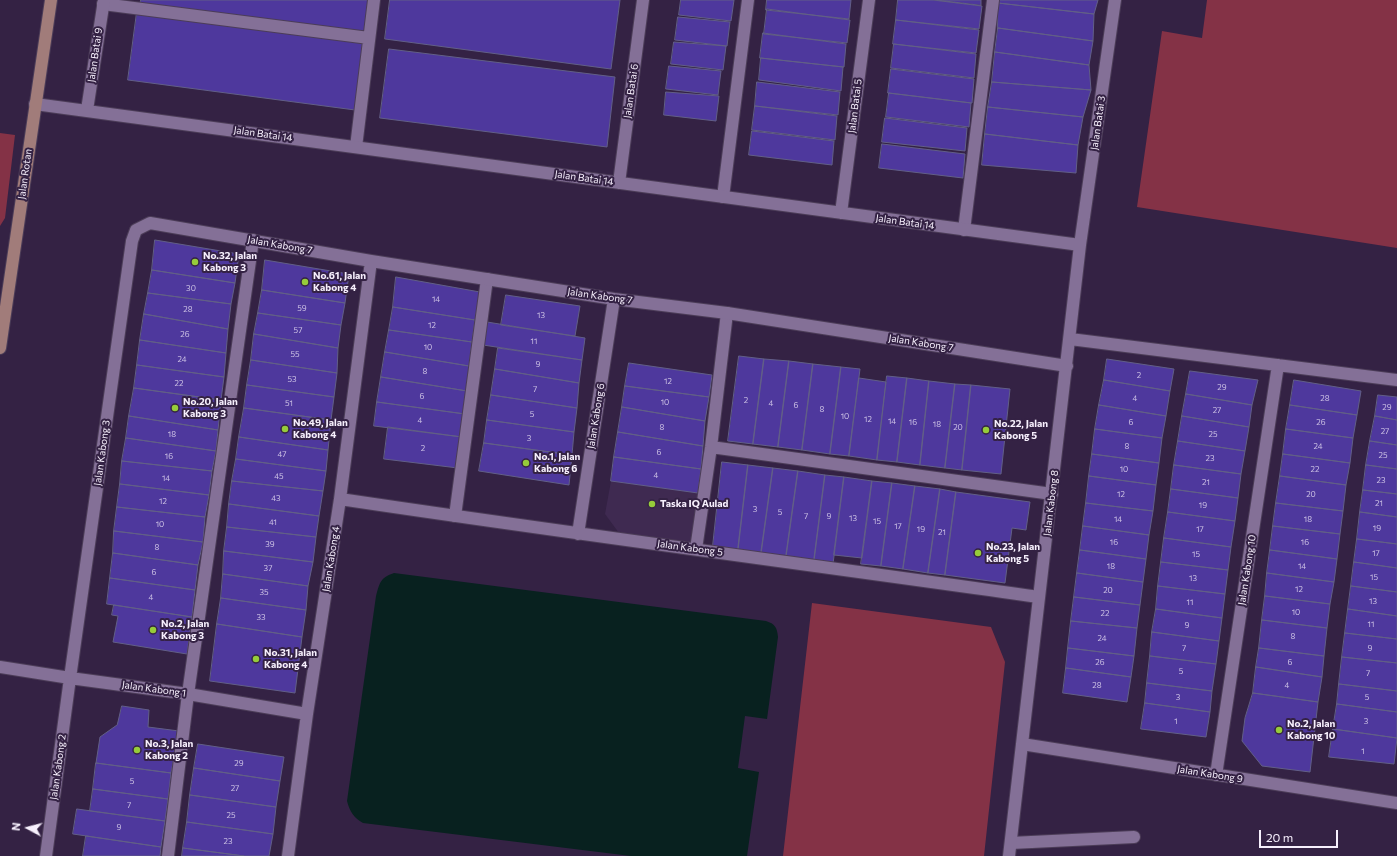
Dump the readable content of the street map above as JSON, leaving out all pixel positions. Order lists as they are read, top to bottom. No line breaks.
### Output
{"streets":{"street":["Jalan Batai 9","Jalan Batai 6","Jalan Batai 5","Jalan Batai 3","Jalan Batai 14","Jalan Rotan","Jalan Kabong 7","Jalan Kabong 6","Jalan Kabong 3","Jalan Kabong 8","Jalan Kabong 5","Jalan Kabong 4","Jalan Kabong 10","Jalan Kabong 1","Jalan Kabong 2","Jalan Kabong 9"]},"crossings":[["Jalan Batai 9","Jalan Batai 14"],["Jalan Batai 6","Jalan Batai 14"],["Jalan Batai 5","Jalan Batai 14"],["Jalan Batai 3","Jalan Batai 14"],["Jalan Batai 3","Jalan Kabong 8"],["Jalan Batai 14","Jalan Rotan"],["Jalan Batai 14","Jalan Kabong 8"],["Jalan Kabong 7","Jalan Kabong 6"],["Jalan Kabong 7","Jalan Kabong 3"],["Jalan Kabong 7","Jalan Kabong 8"],["Jalan Kabong 7","Jalan Kabong 4"],["Jalan Kabong 6","Jalan Kabong 5"],["Jalan Kabong 3","Jalan Kabong 1"],["Jalan Kabong 3","Jalan Kabong 2"],["Jalan Kabong 8","Jalan Kabong 5"],["Jalan Kabong 8","Jalan Kabong 9"],["Jalan Kabong 5","Jalan Kabong 4"],["Jalan Kabong 4","Jalan Kabong 1"],["Jalan Kabong 10","Jalan Kabong 9"],["Jalan Kabong 1","Jalan Kabong 2"]],"places":["No.32, Jalan Kabong 3","No.61, Jalan Kabong 4","No.20, Jalan Kabong 3","No.49, Jalan Kabong 4","No.22, Jalan Kabong 5","No.1, Jalan Kabong 6","Taska IQ Aulad","No.23, Jalan Kabong 5","No.2, Jalan Kabong 3","No.31, Jalan Kabong 4","No.2, Jalan Kabong 10","No.3, Jalan Kabong 2"],"house_numbers":["30","14","59","28","13","12","57","26","11","10","55","24","9","8","2","53","12","22","29","7","6","4","28","2","10","51","4","6","29","8","27","5","10","12","4","14","16","6","26","18","8","20","27","18","25","3","8","24","2","6","47","25","16","23","10","22","4","45","14","23","21","12","20","43","12","21","19","3","5","7","9","13","14","18","15","41","10","17","19","19","17","21","16","16","39","8","17","15","18","14","37","6","15","13","12","20","35","4","13","11","10","22","33","11","9","8","24","7","9","26","6","5","7","28","4","3","5","1","3","1","29","5","27","7","25","9","23"],"scale_bar":"20 m","north":"left"}
